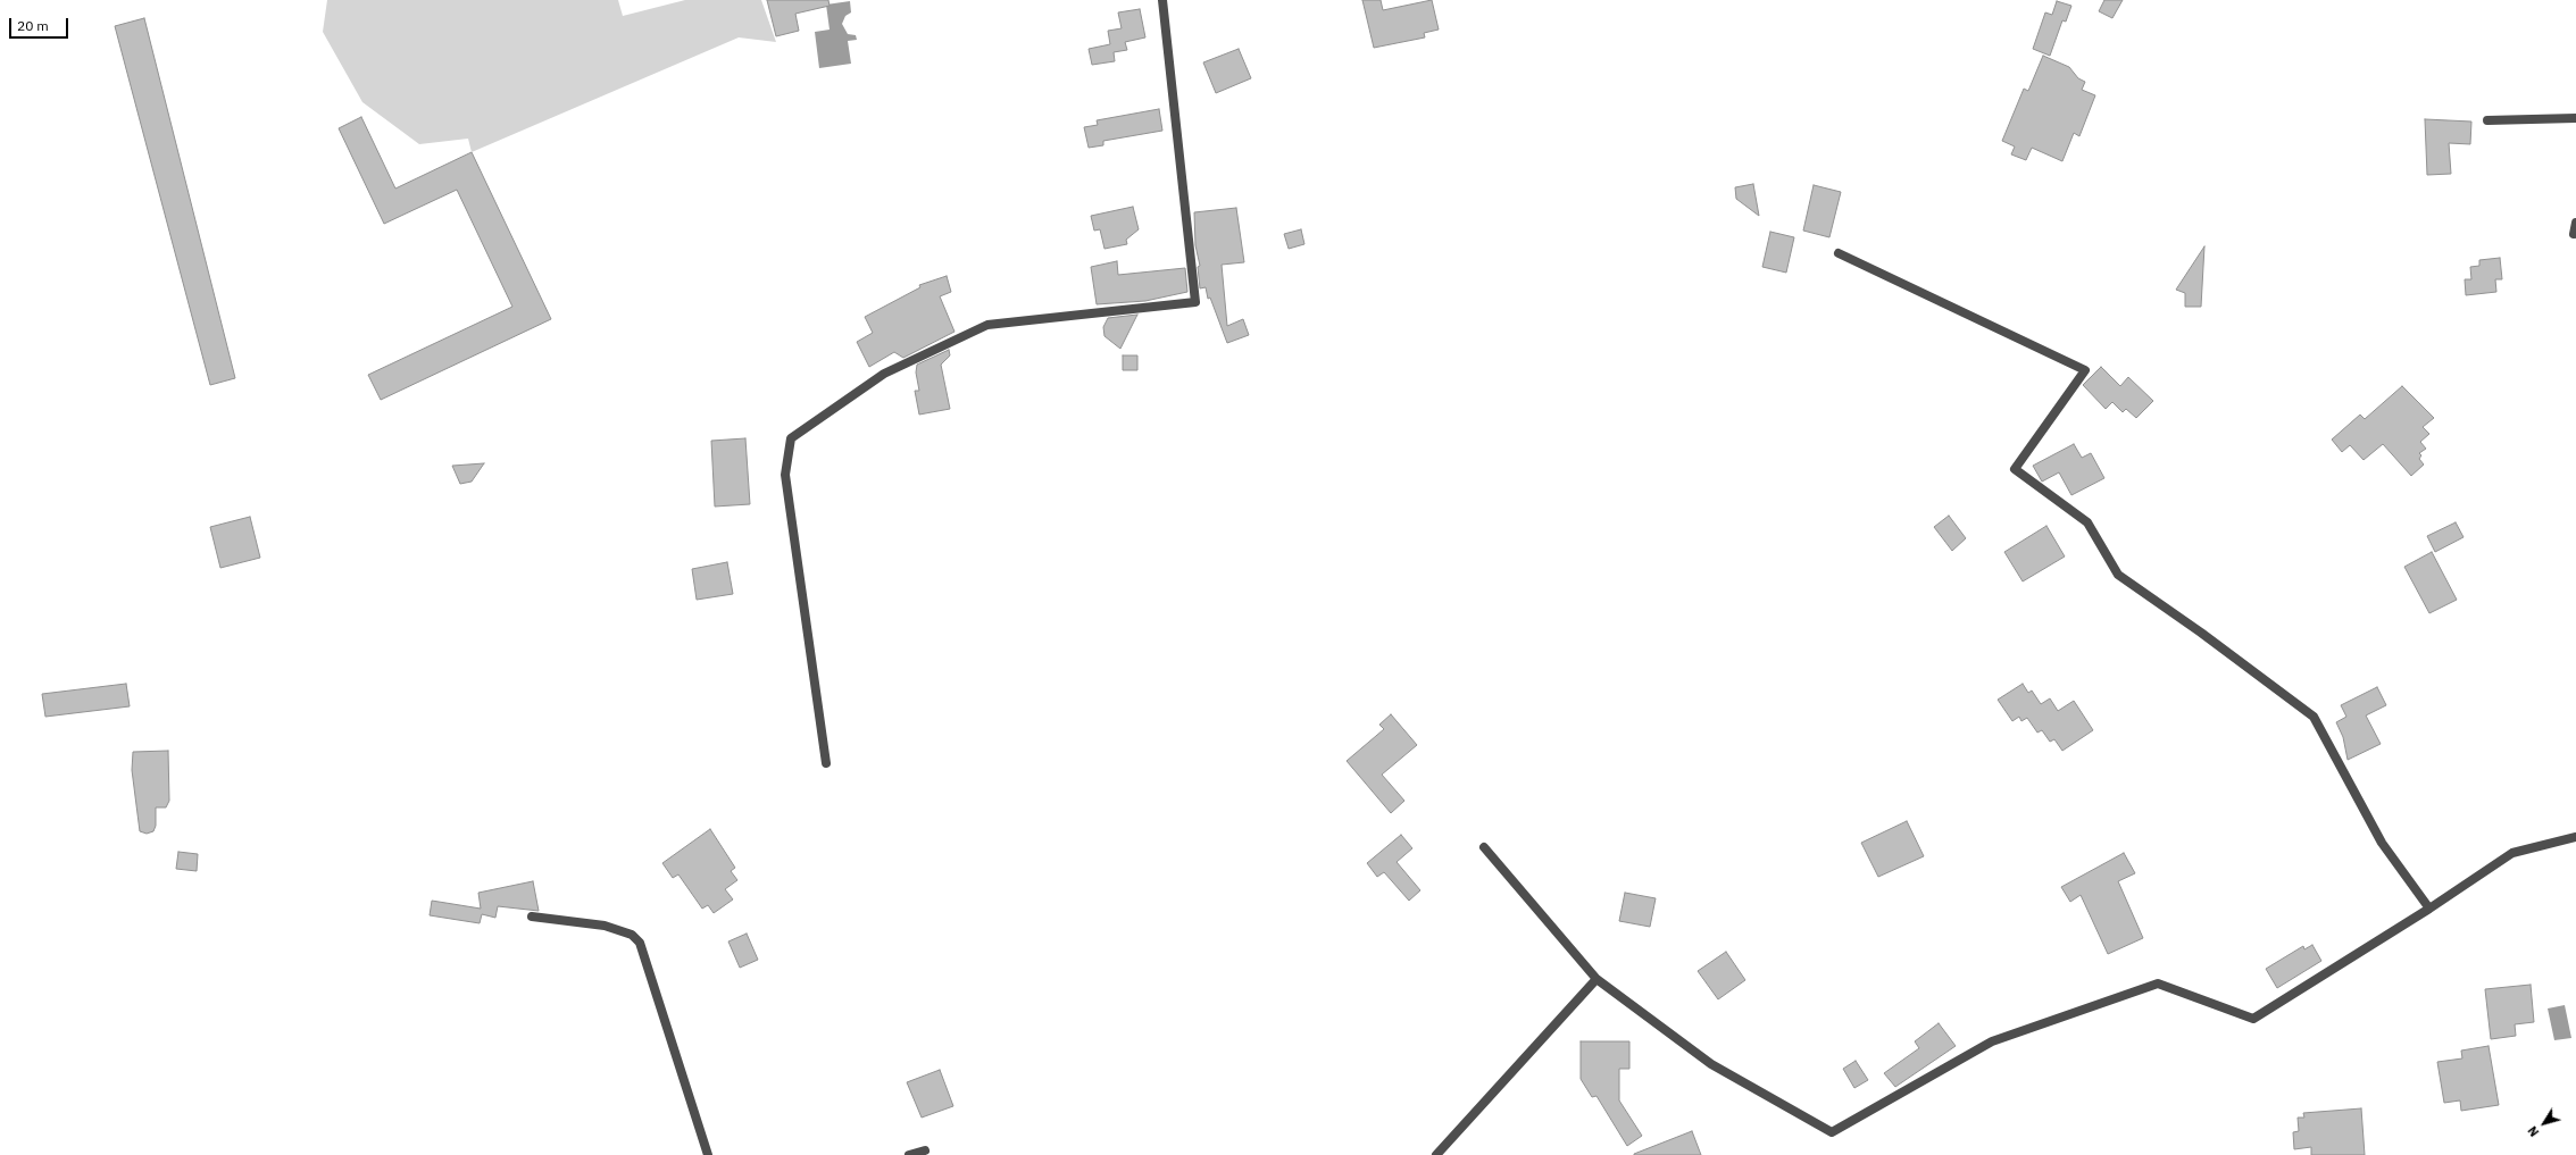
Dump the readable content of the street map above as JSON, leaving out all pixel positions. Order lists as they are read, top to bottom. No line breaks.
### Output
{"scale_bar":"20 m","north":"bottom left"}
